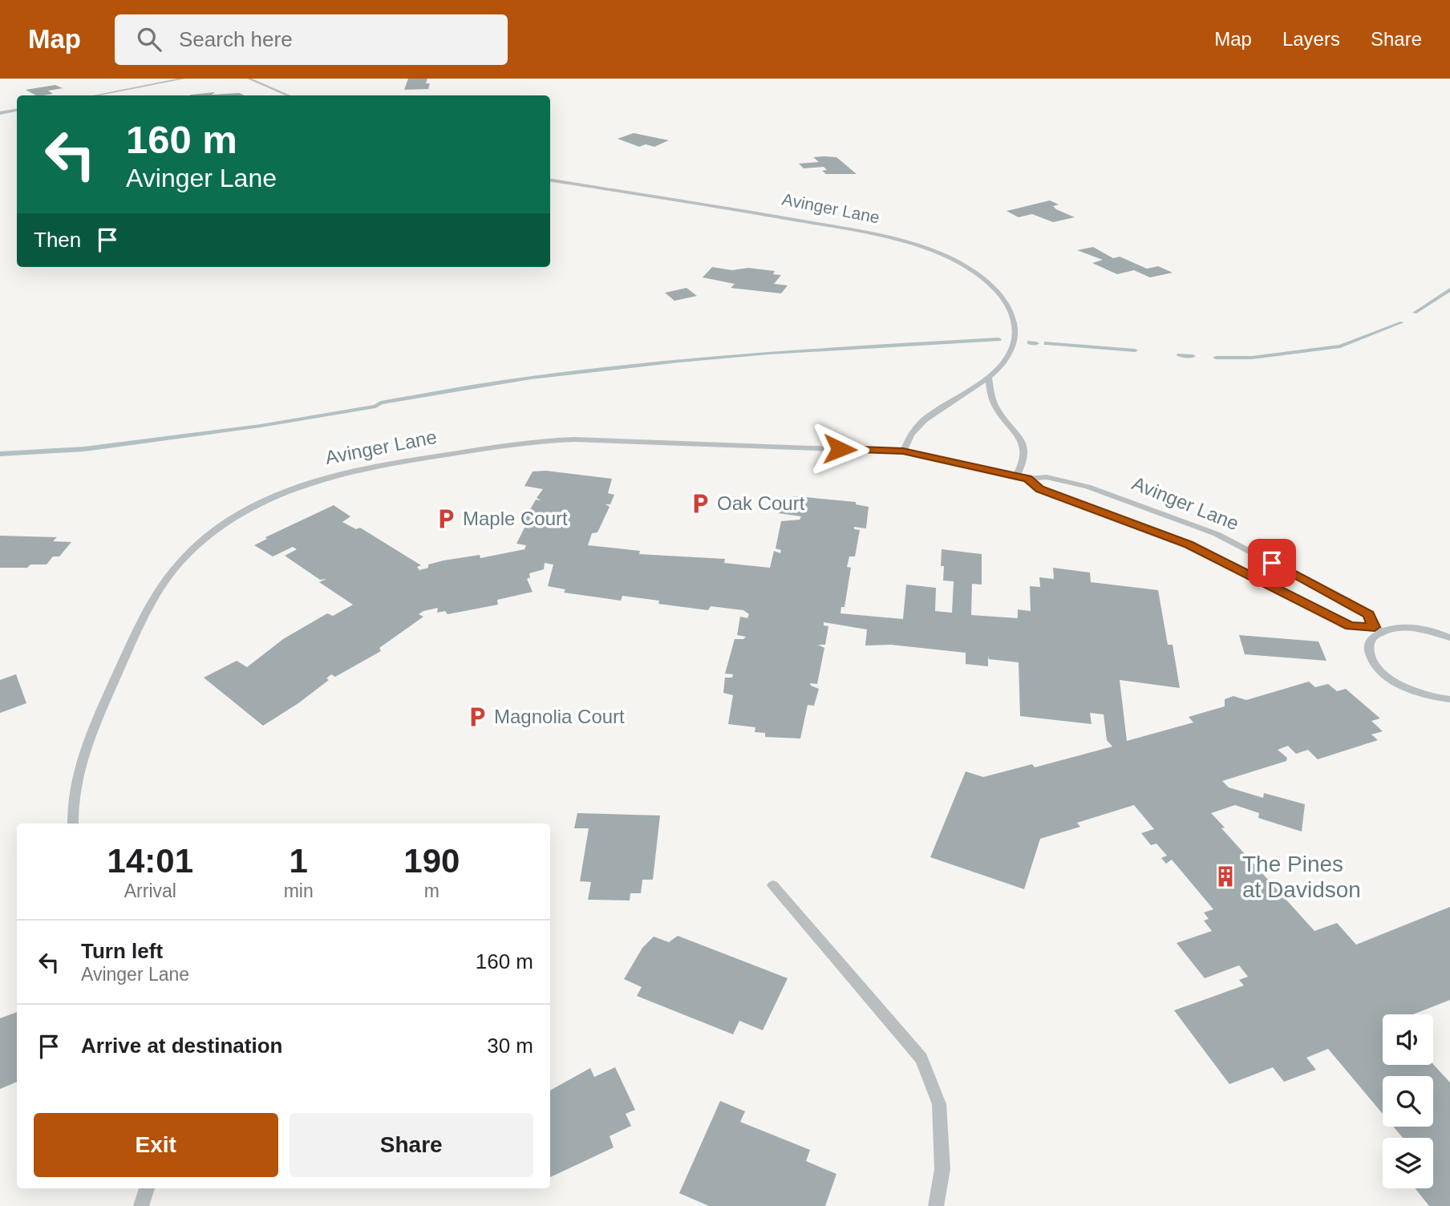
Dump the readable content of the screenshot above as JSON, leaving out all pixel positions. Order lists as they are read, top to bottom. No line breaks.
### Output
{"streets":{"street":["Avinger Lane"]},"places":{"parking":["Oak Court","Maple Court","Magnolia Court"],"building":["The Pines at Davidson"]},"page":{"header":"Map","search":"Search here","nav":["Map","Layers","Share"],"turn":["160 m","Avinger Lane"],"then":"Then","eta":["14:01","Arrival","1","min","190","m"],"list":[{"name":"Turn left","note":"Avinger Lane","value":"160 m"},{"name":"Arrive at destination","value":"30 m"}],"buttons":["Exit","Share"]}}
